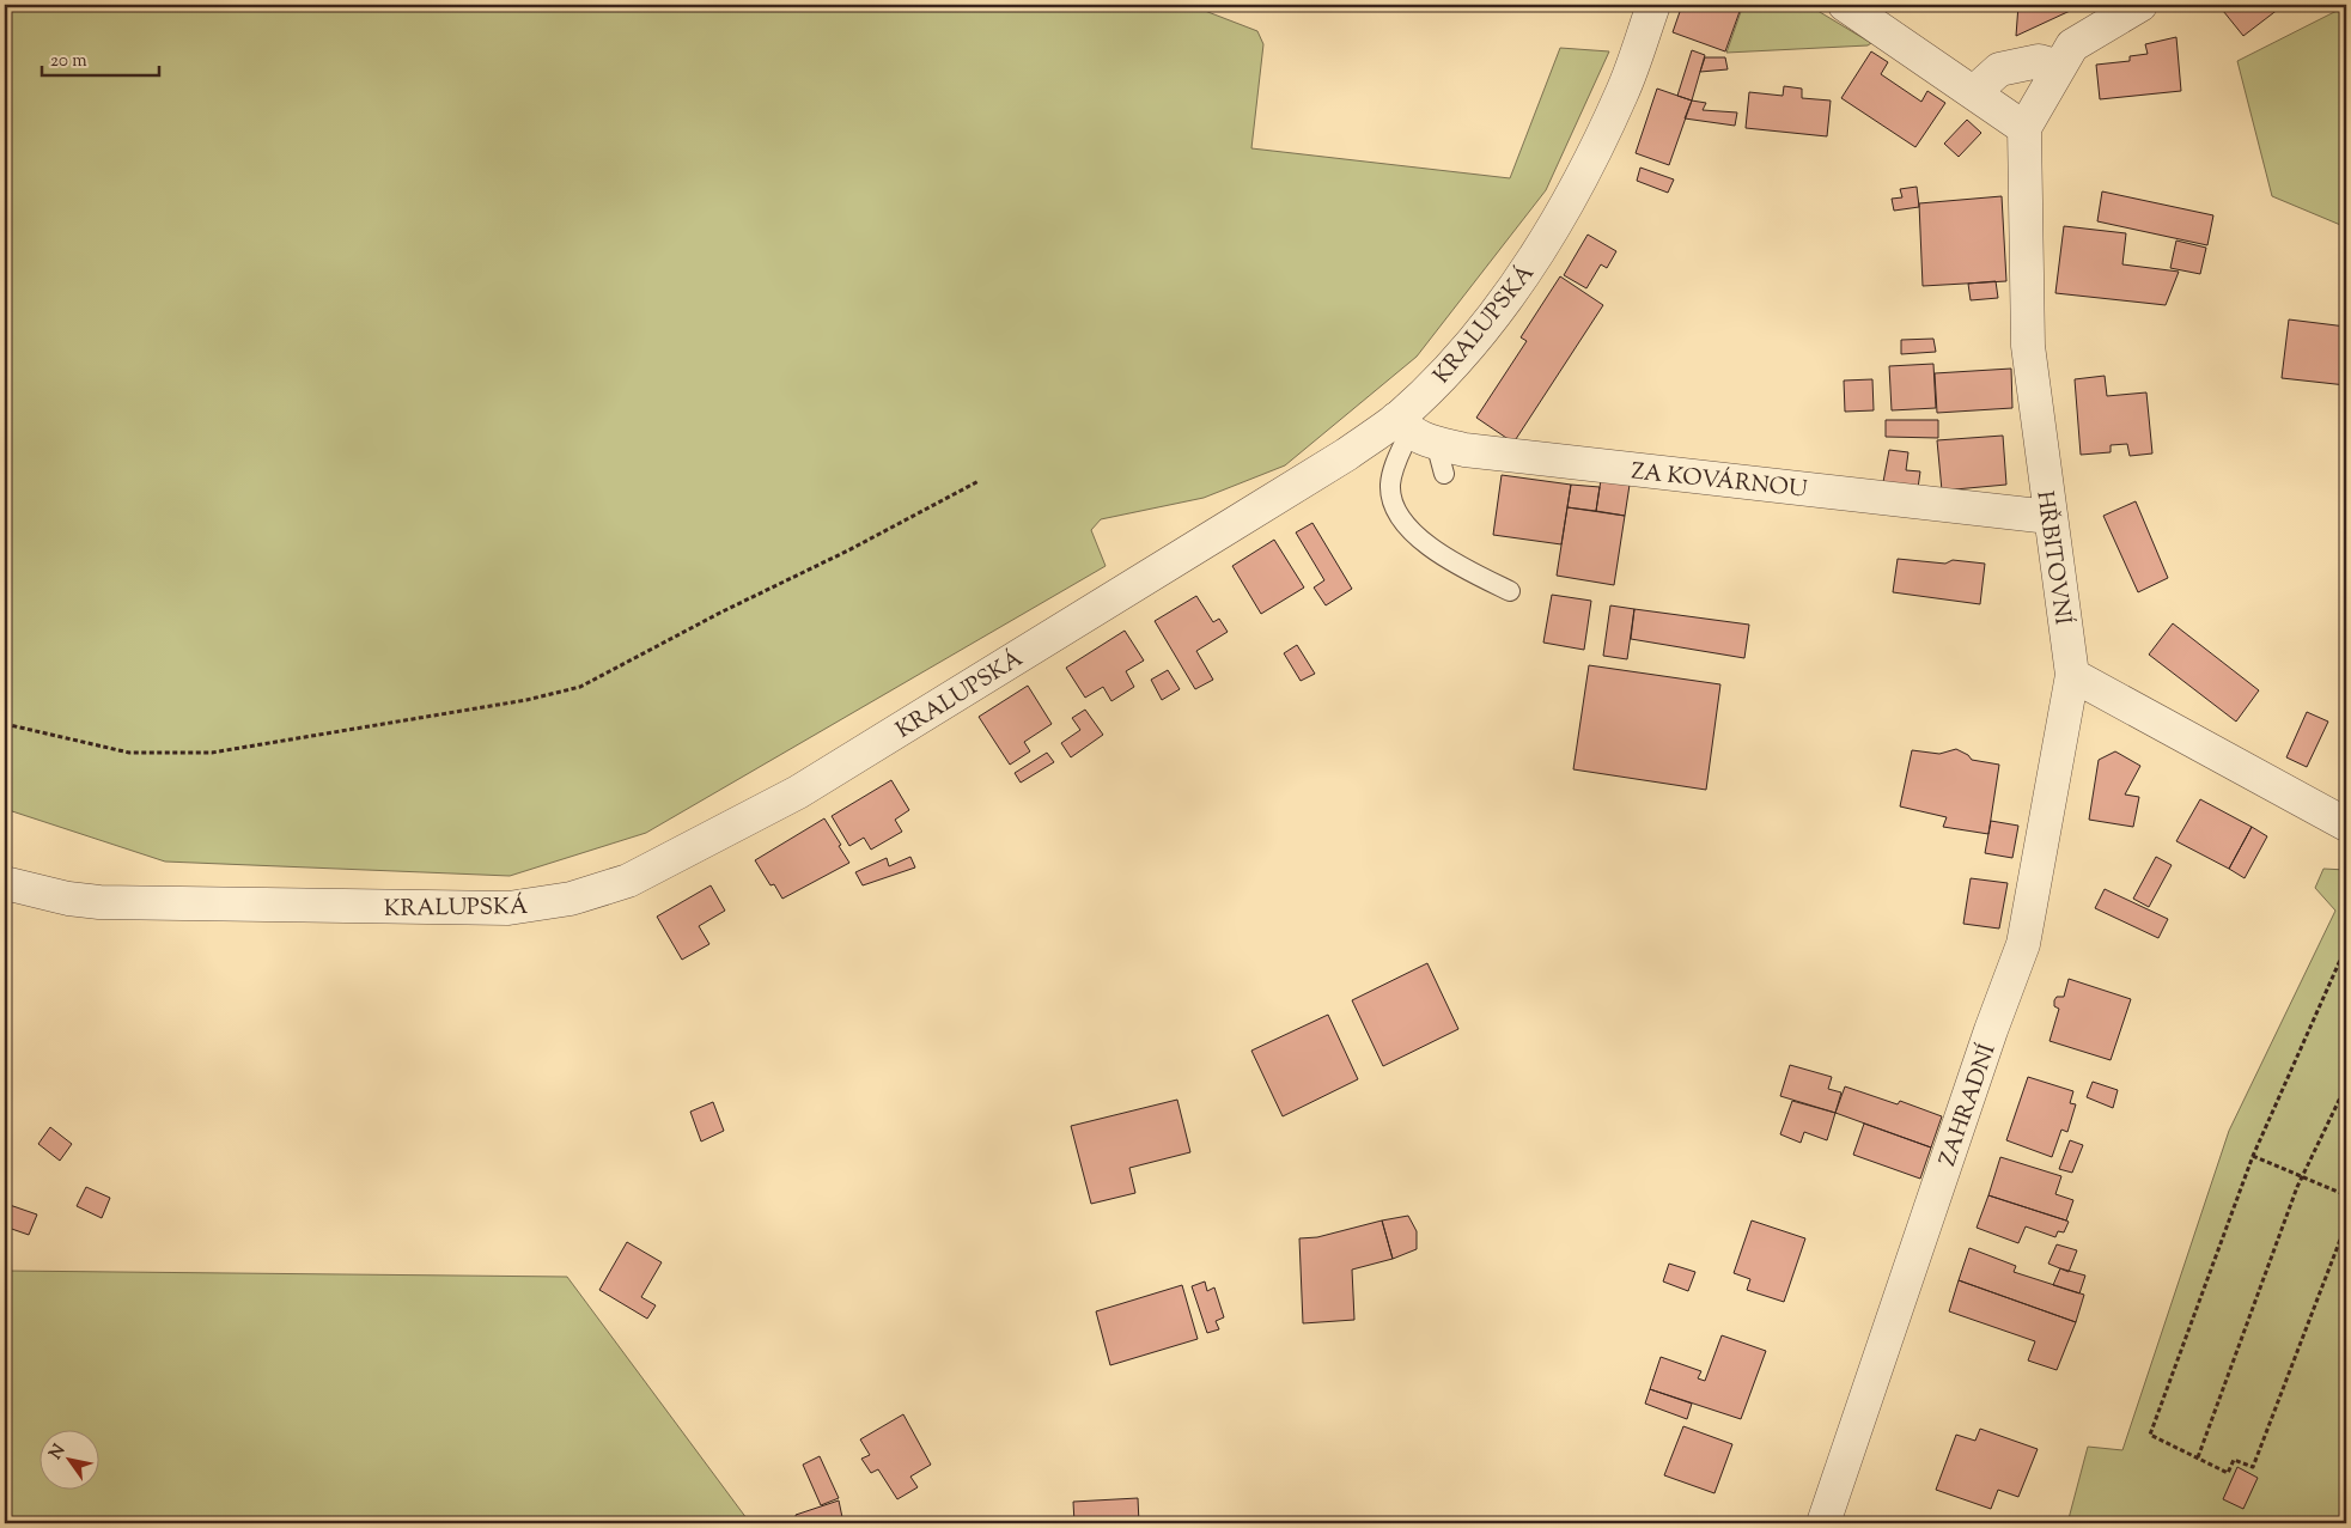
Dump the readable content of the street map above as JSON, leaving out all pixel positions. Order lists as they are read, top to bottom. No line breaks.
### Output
{"streets":{"street":["KRALUPSKÁ","ZA KOVÁRNOU","HŘBITOVNÍ","ZAHRADNÍ"]},"crossings":[["KRALUPSKÁ","ZA KOVÁRNOU"],["ZA KOVÁRNOU","HŘBITOVNÍ"],["HŘBITOVNÍ","ZAHRADNÍ"]],"scale_bar":"20 m","north":"top left"}
